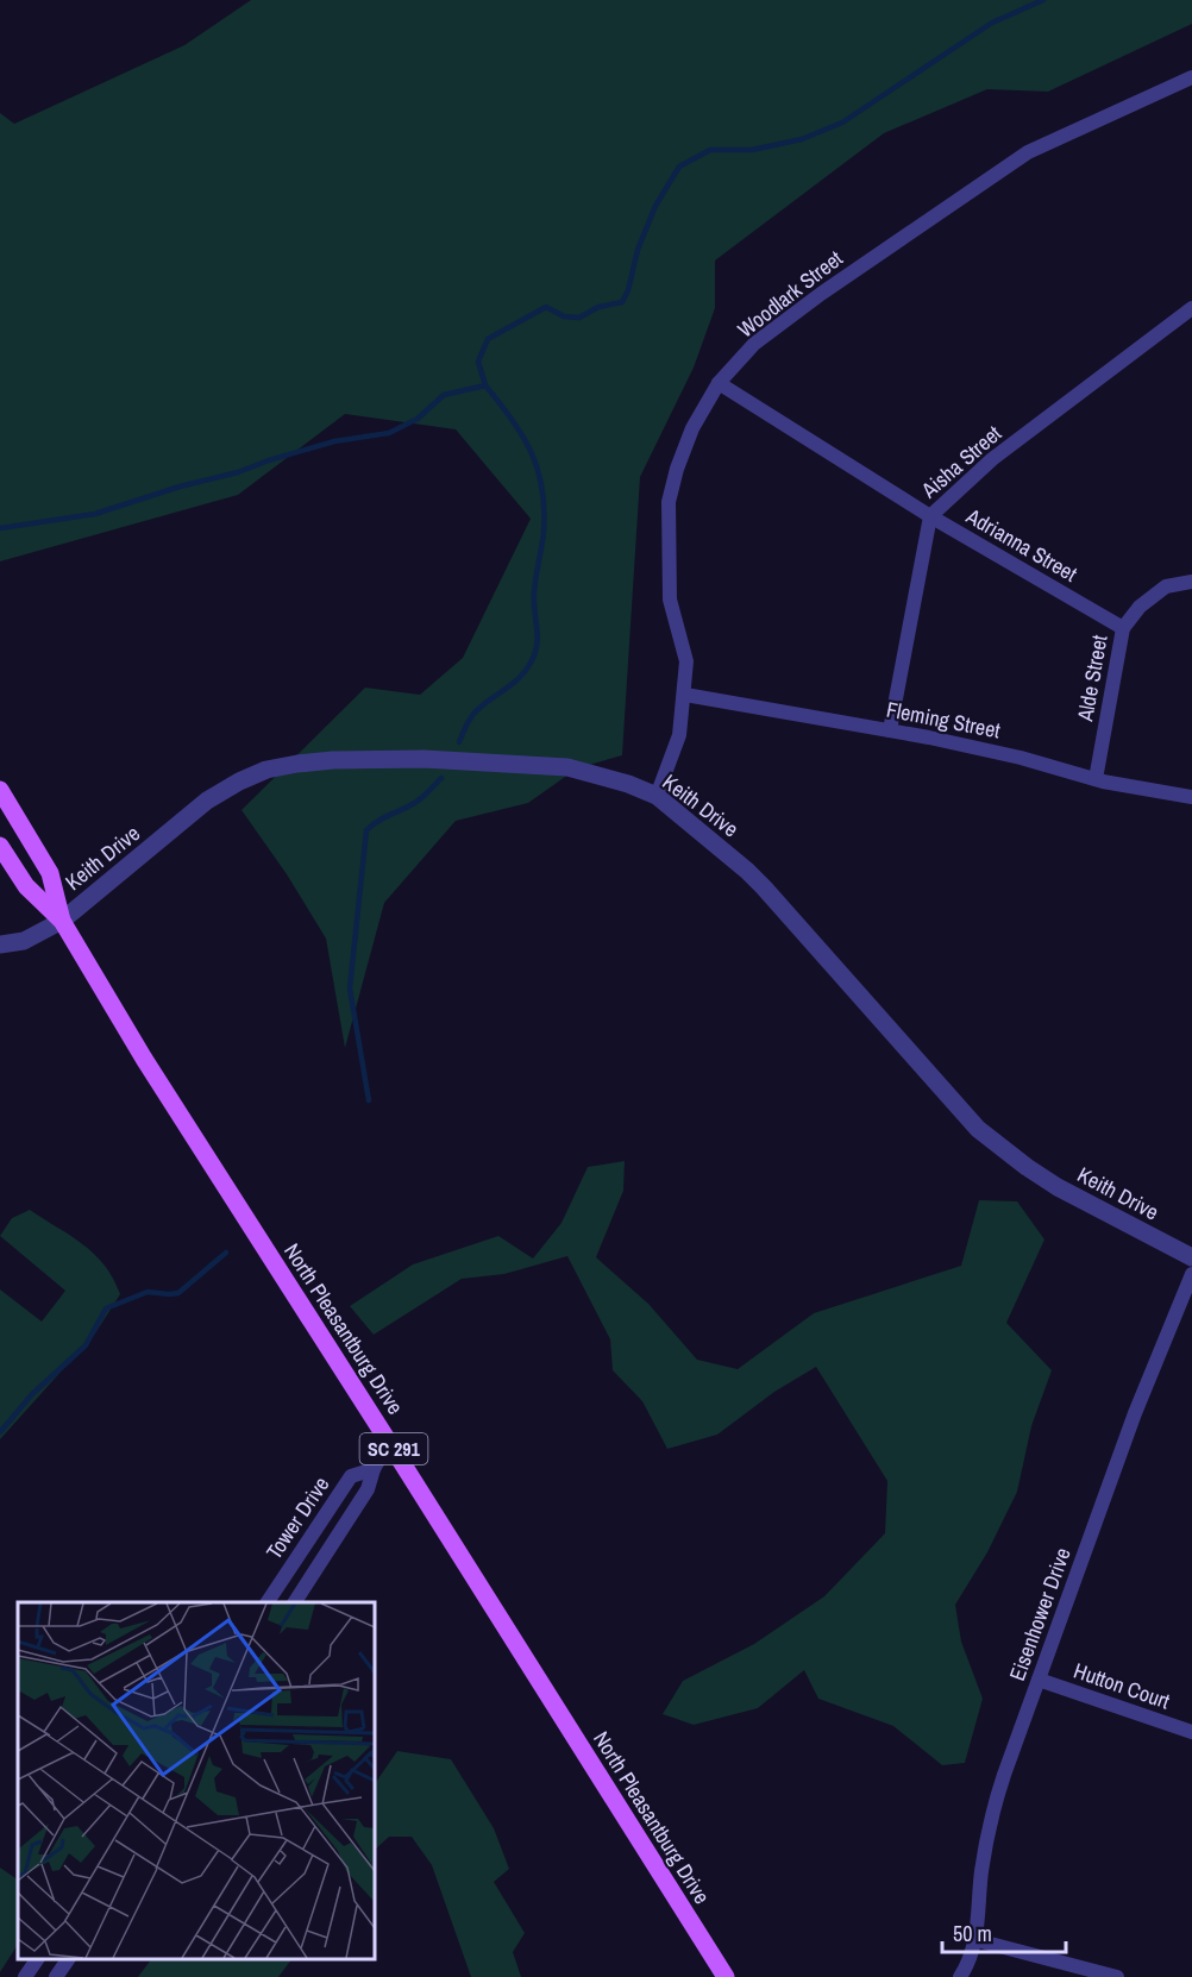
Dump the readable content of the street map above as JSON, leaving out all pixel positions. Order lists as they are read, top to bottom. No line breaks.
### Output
{"streets":{"main road":["North Pleasantburg Drive","SC 291"],"street":["Woodlark Street","Aisha Street","Adrianna Street","Alde Street","Fleming Street","Keith Drive","Tower Drive","Eisenhower Drive","Hutton Court"]},"crossings":[["Woodlark Street","Adrianna Street"],["Woodlark Street","Fleming Street"],["Woodlark Street","Keith Drive"],["Aisha Street","Adrianna Street"],["Aisha Street","Fleming Street"],["Adrianna Street","Alde Street"],["Alde Street","Fleming Street"],["Keith Drive","North Pleasantburg Drive"],["North Pleasantburg Drive","Tower Drive"],["Eisenhower Drive","Hutton Court"]],"scale_bar":"50 m"}
